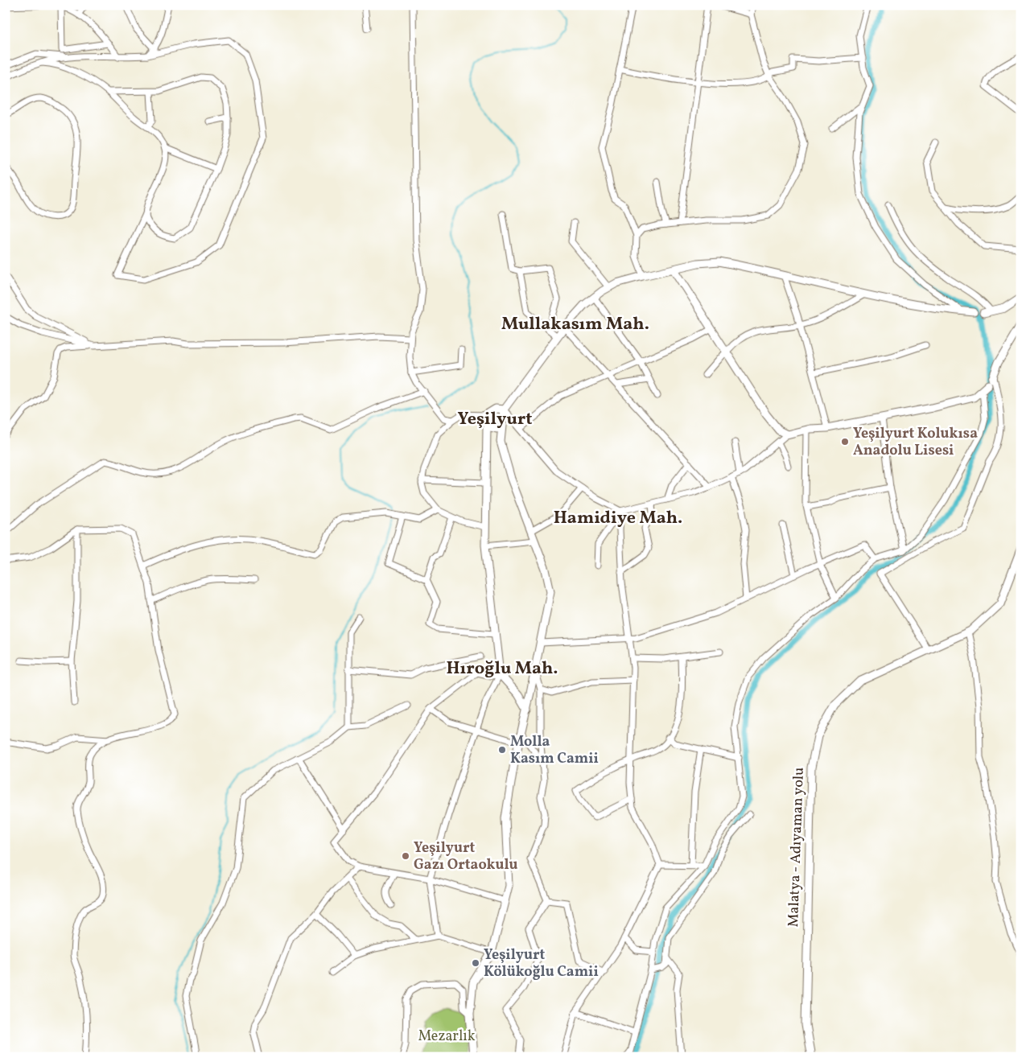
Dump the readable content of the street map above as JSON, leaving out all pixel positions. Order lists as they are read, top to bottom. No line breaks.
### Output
{"streets":{"main road":["Malatya - Adıyaman yolu"]},"districts":["Mullakasım Mah.","Yeşilyurt","Hamidiye Mah.","Hıroğlu Mah."],"parks":["Mezarlık"],"places":["Yeşilyurt Kolukısa Anadolu Lisesi","Molla Kasım Camii","Yeşilyurt Gazı Ortaokulu","Yeşilyurt Kölükoğlu Camii"]}
